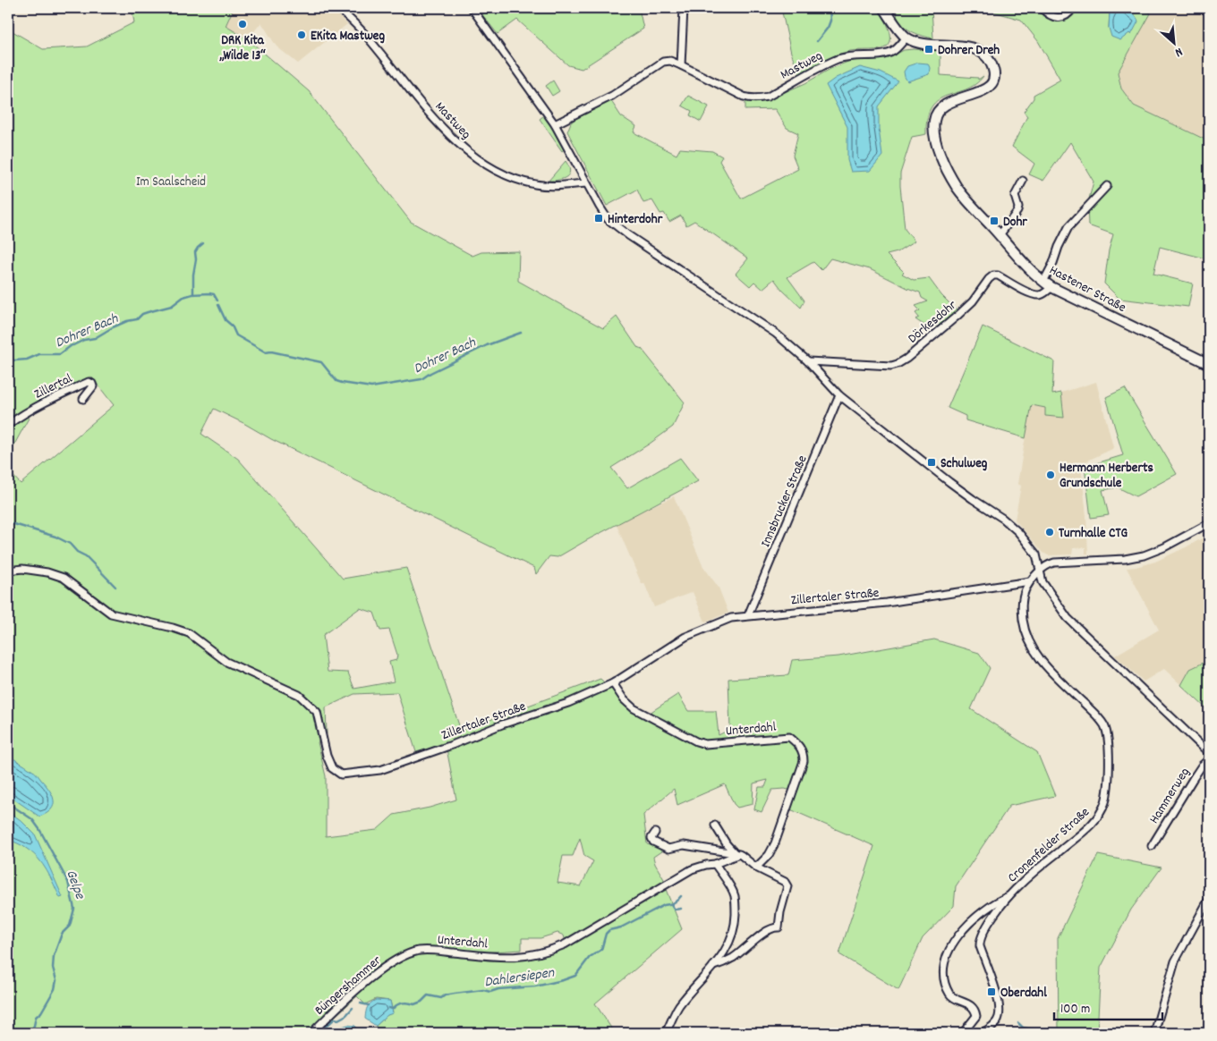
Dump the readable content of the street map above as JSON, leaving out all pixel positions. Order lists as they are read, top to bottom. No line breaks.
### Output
{"streets":{"main road":["Hastener Straße"],"street":["Mastweg","Dörkesdohr","Zillertal","Innsbrucker Straße","Zillertaler Straße","Unterdahl","Hammerweg","Cronenfelder Straße","Büngershammer"]},"crossings":[["Mastweg","Hastener Straße"],["Hastener Straße","Dörkesdohr"],["Innsbrucker Straße","Zillertaler Straße"],["Zillertaler Straße","Unterdahl"],["Zillertaler Straße","Cronenfelder Straße"],["Unterdahl","Büngershammer"]],"water":["Dohrer Bach","Gelpe","Dahlersiepen"],"parks":["Im Saalscheid"],"places":{"other":["DRK Kita „Wilde 13“","EKita Mastweg","Hermann Herberts Grundschule","Turnhalle CTG"],"transit":["Dohrer Dreh","Hinterdohr","Dohr","Schulweg","Oberdahl"]},"scale_bar":"100 m","north":"bottom right"}
